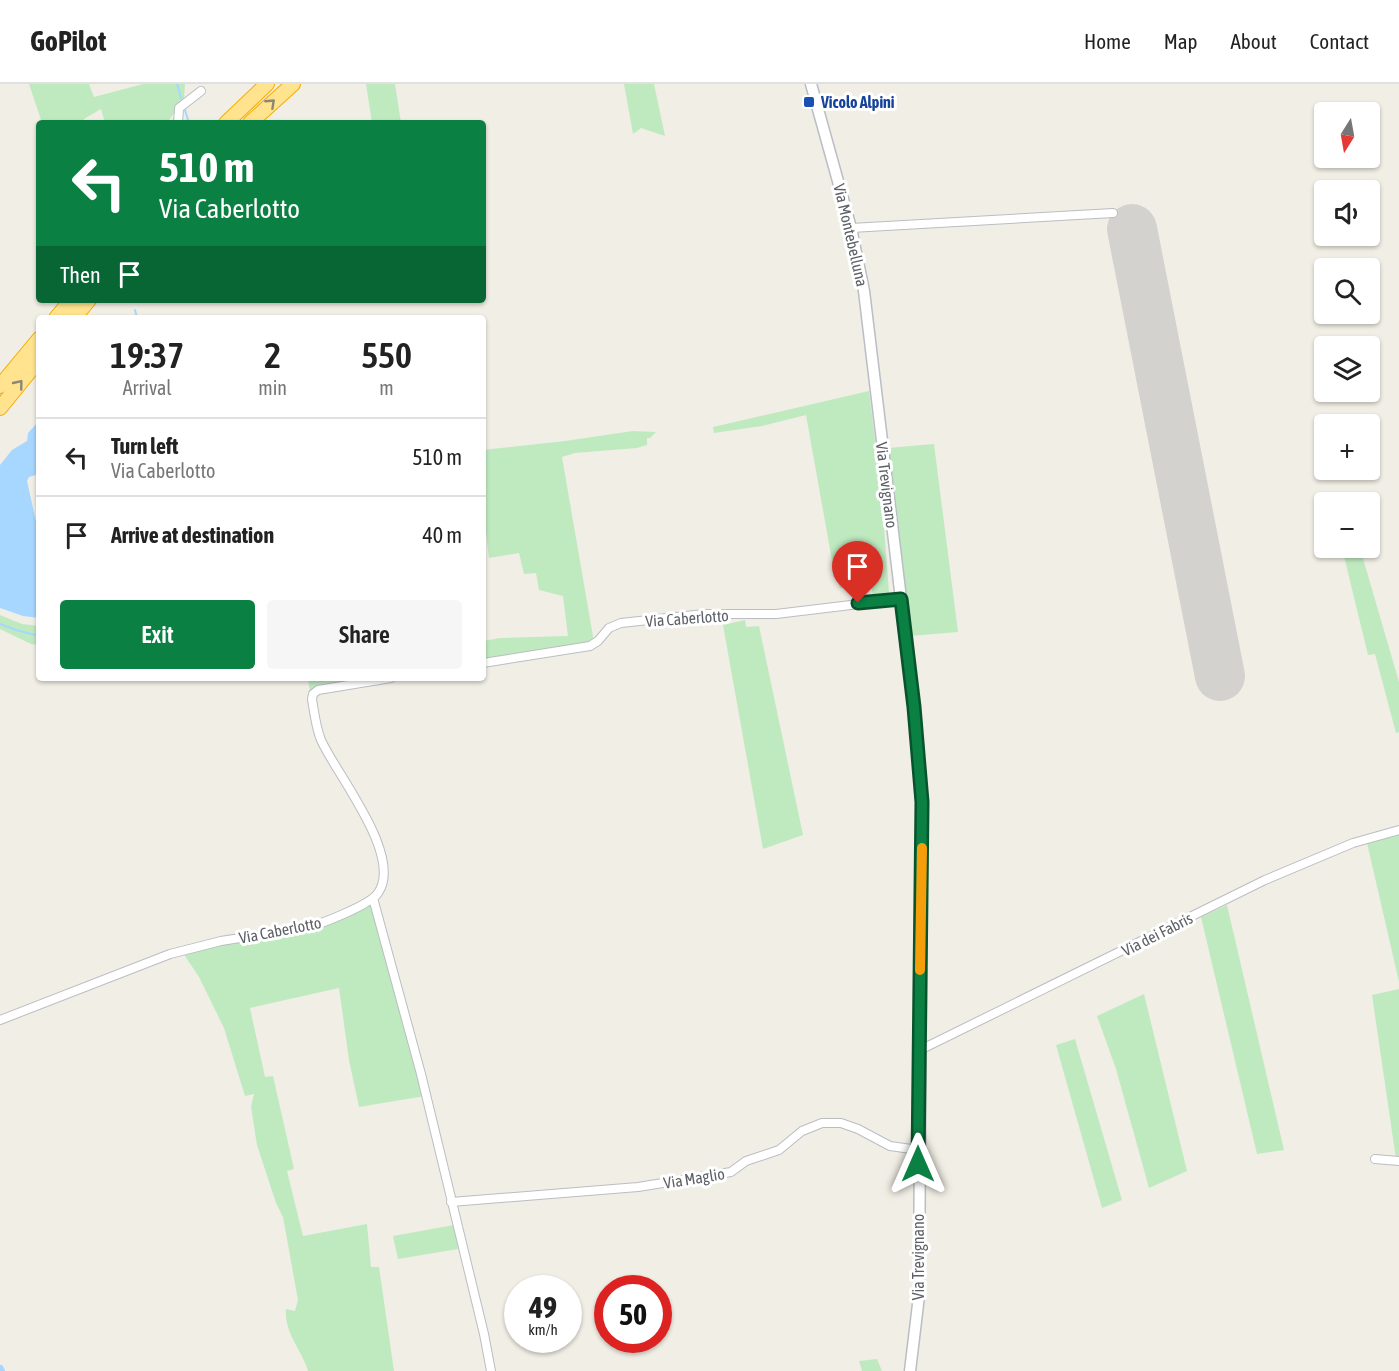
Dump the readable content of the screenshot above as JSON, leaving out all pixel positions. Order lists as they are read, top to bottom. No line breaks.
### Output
{"streets":{"main road":["Via Montebelluna","Via Trevignano"],"street":["Via Caberlotto","Via dei Fabris","Via Maglio"]},"crossings":[["Via Montebelluna","Via Trevignano"],["Via Trevignano","Via Caberlotto"],["Via Trevignano","Via dei Fabris"],["Via Trevignano","Via Maglio"]],"places":{"transit":["Vicolo Alpini"]},"north":"bottom","page":{"header":"GoPilot","nav":["Home","Map","About","Contact"],"map_buttons":["+","−"],"turn":["510 m","Via Caberlotto"],"then":"Then","eta":["19:37","Arrival","2","min","550","m"],"list":[{"name":"Turn left","note":"Via Caberlotto","value":"510 m"},{"name":"Arrive at destination","value":"40 m"}],"buttons":["Exit","Share"],"speed":"49 km/h","limit":"50"}}
